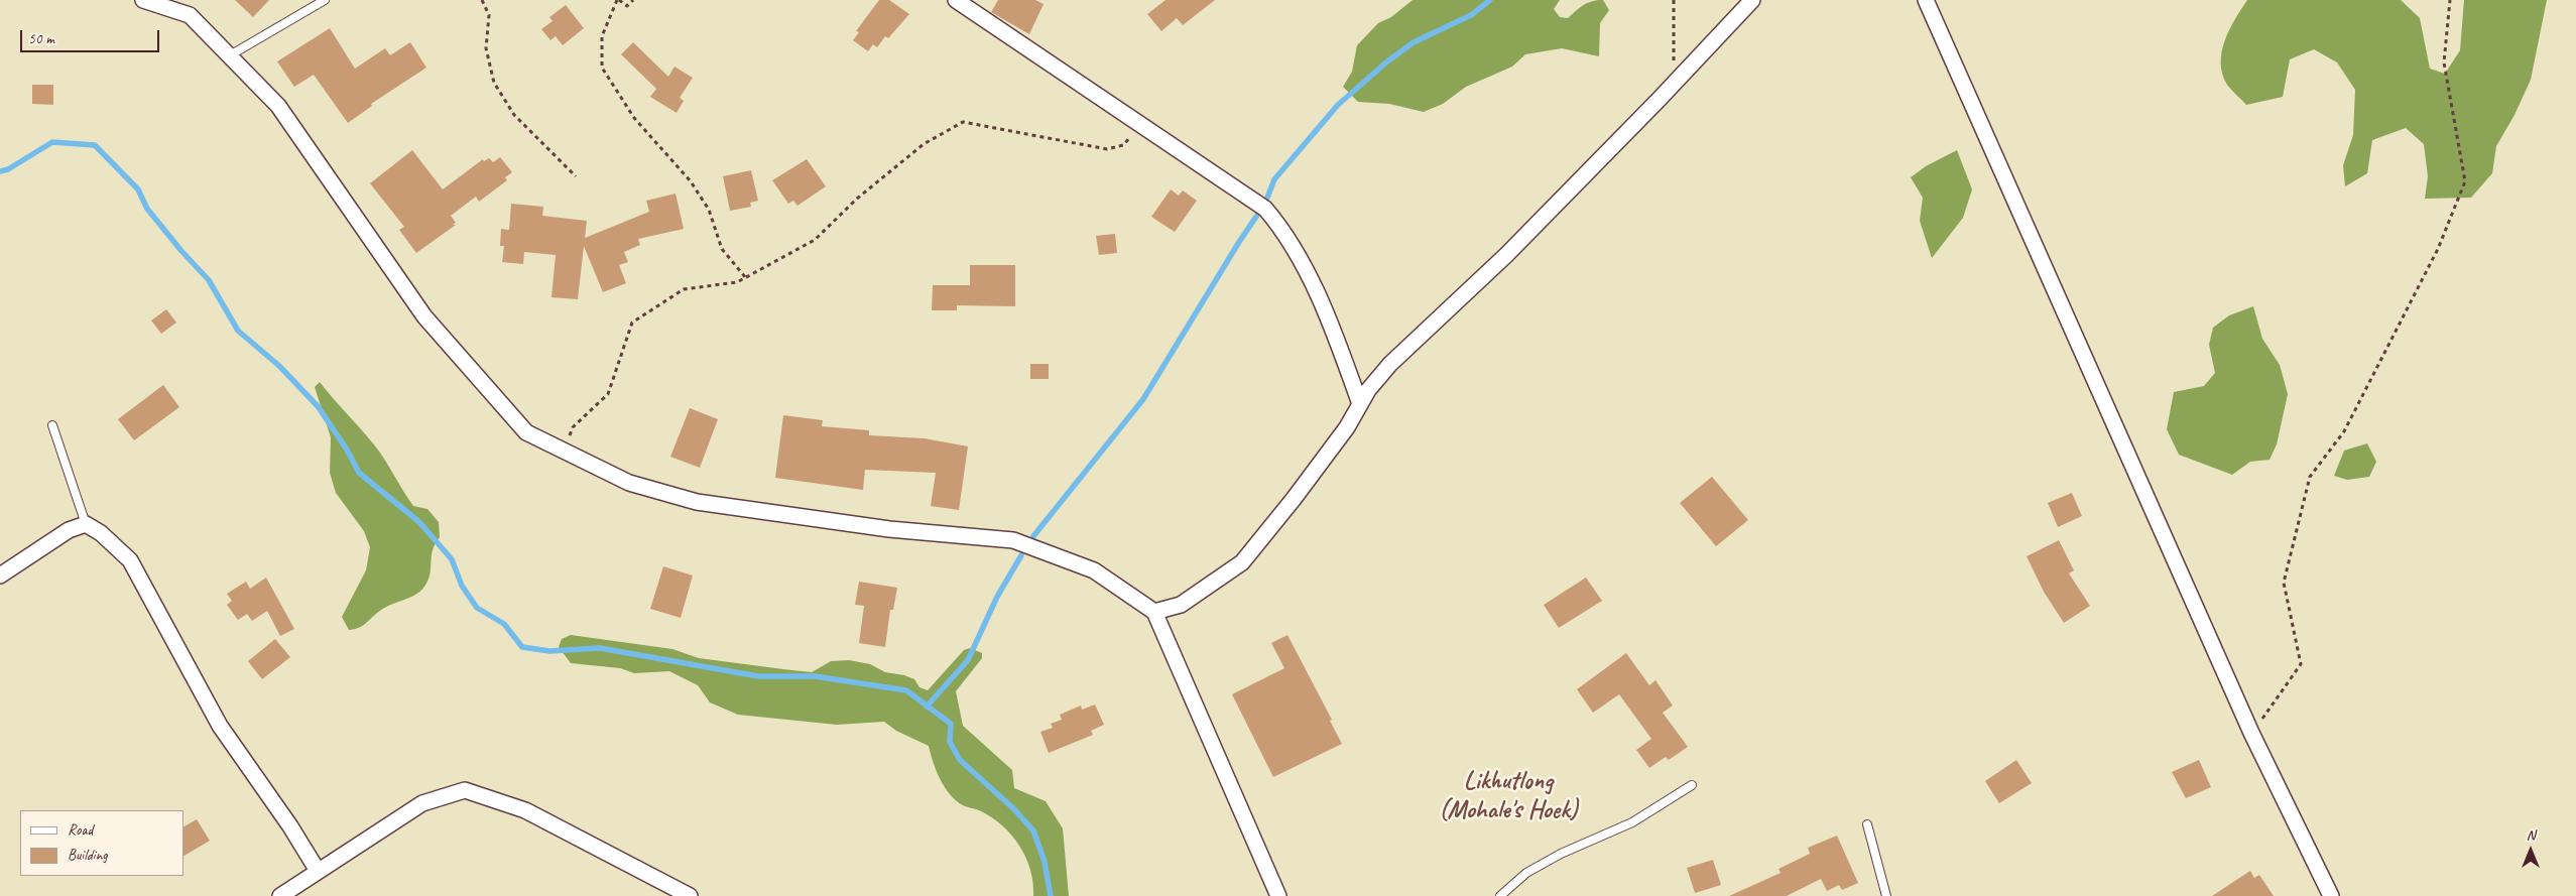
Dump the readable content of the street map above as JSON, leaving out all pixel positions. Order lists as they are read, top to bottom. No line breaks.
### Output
{"districts":["Likhutlong (Mohale's Hoek)"],"legend":["Road","Building"],"scale_bar":"50 m","north":"top"}
